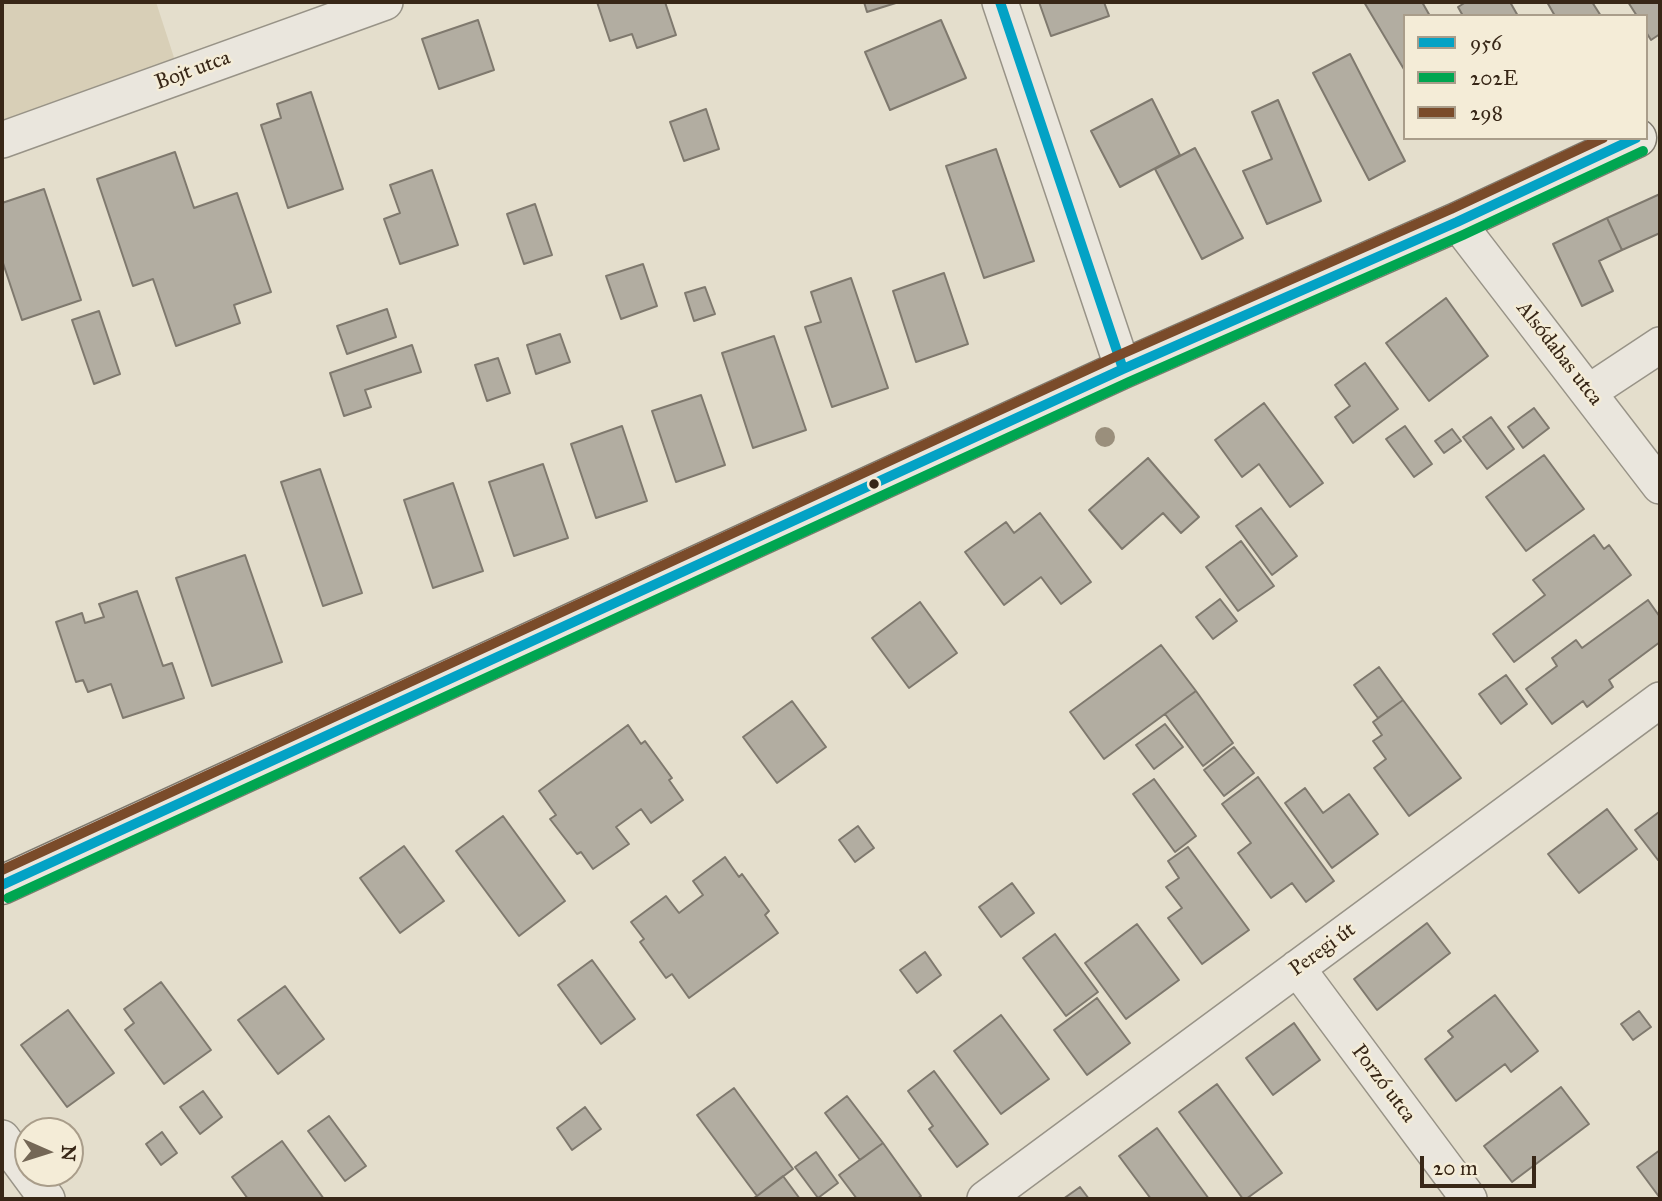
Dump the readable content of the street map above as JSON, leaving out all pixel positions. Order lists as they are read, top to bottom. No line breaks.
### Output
{"streets":{"street":["Bojt utca","Alsódabas utca","Peregi út","Porzó utca"]},"crossings":[["Peregi út","Porzó utca"]],"lines":["transit line 956","transit line 298","transit line 202E"],"legend":["956","202E","298"],"scale_bar":"20 m","north":"right"}
